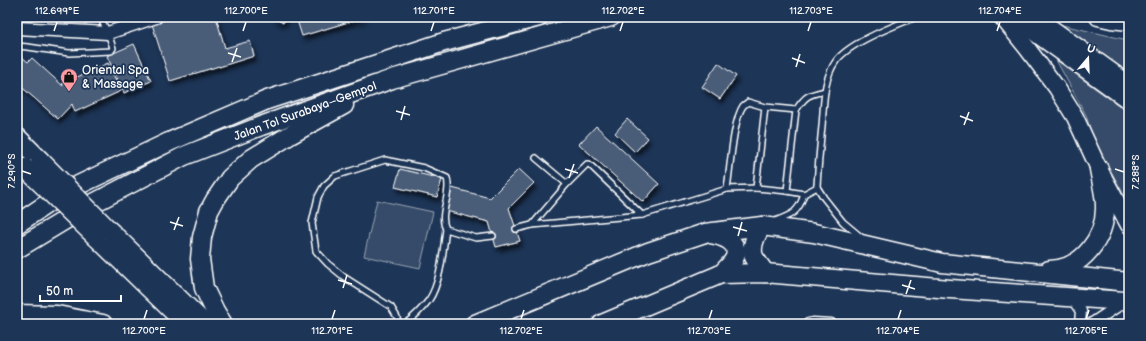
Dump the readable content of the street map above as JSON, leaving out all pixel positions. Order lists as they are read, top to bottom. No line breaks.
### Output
{"streets":{"highway":["Jalan Tol Surabaya–Gempol"]},"places":{"shop":["Oriental Spa & Massage"]},"scale_bar":"50 m","north":"top","coordinates":["112.699°E","112.700°E","112.701°E","112.702°E","112.703°E","112.704°E","7.290°S","7.288°S","112.705°E"]}
